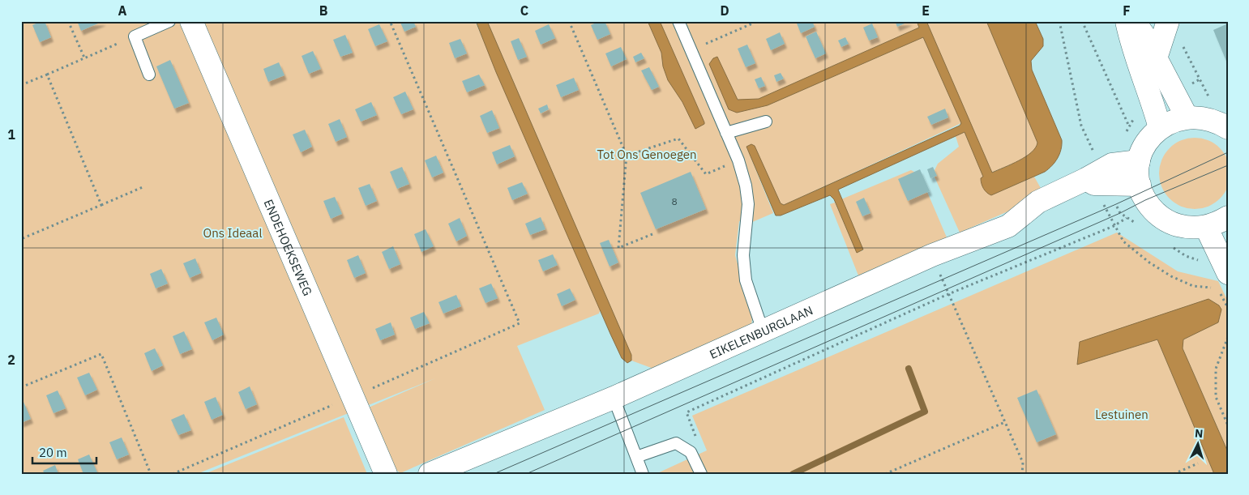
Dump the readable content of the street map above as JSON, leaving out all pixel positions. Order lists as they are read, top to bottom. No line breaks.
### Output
{"streets":{"street":["ENDEHOEKSEWEG","EIKELENBURGLAAN"]},"parks":["Tot Ons Genoegen","Ons Ideaal","Lestuinen"],"house_numbers":["8"],"scale_bar":"20 m","north":"top","grid":{"columns":["A","B","C","D","E","F"],"rows":["1","2"]}}
